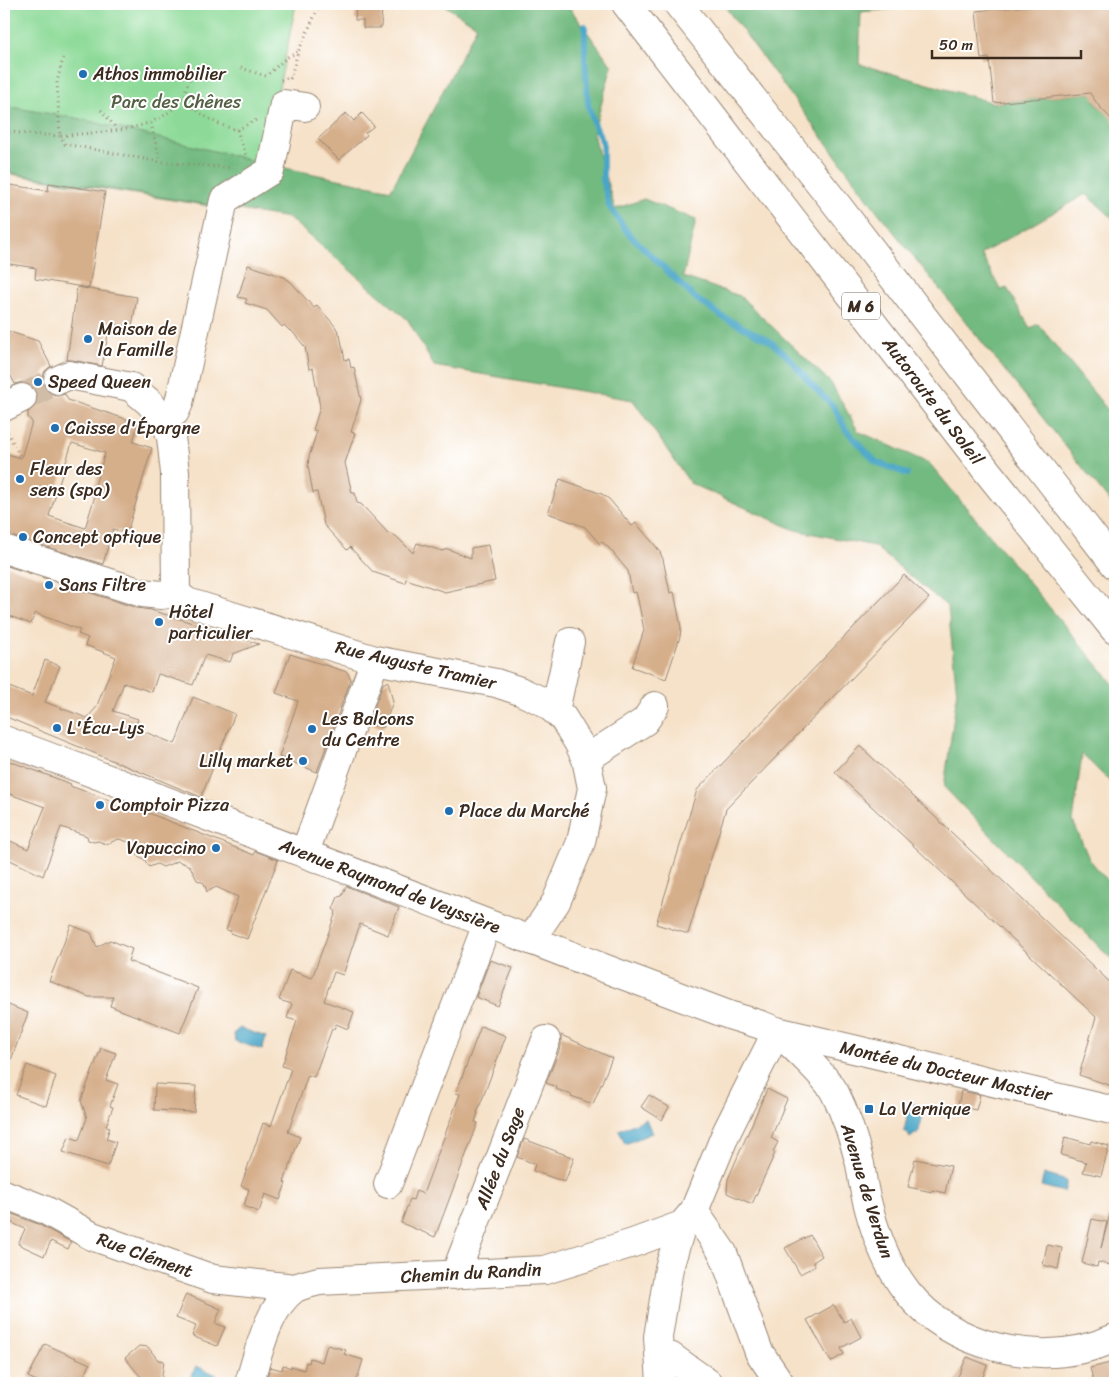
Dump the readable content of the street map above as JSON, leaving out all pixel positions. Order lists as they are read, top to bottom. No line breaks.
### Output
{"streets":{"main road":["M 6","Autoroute du Soleil","Rue Auguste Tramier","Avenue Raymond de Veyssière","Montée du Docteur Mastier","Allée du Sage","Avenue de Verdun","Rue Clément","Chemin du Randin"]},"crossings":[["Rue Auguste Tramier","Avenue Raymond de Veyssière"],["Avenue Raymond de Veyssière","Montée du Docteur Mastier"],["Avenue Raymond de Veyssière","Avenue de Verdun"],["Montée du Docteur Mastier","Avenue de Verdun"],["Allée du Sage","Chemin du Randin"],["Rue Clément","Chemin du Randin"]],"parks":["Parc des Chênes"],"places":{"other":["Athos immobilier","Maison de la Famille","Speed Queen","Caisse d'Épargne","Fleur des sens (spa)","Concept optique","Sans Filtre","Hôtel particulier","L'Écu-Lys","Les Balcons du Centre","Lilly market","Comptoir Pizza","Place du Marché","Vapuccino"],"transit":["La Vernique"]},"scale_bar":"50 m"}
